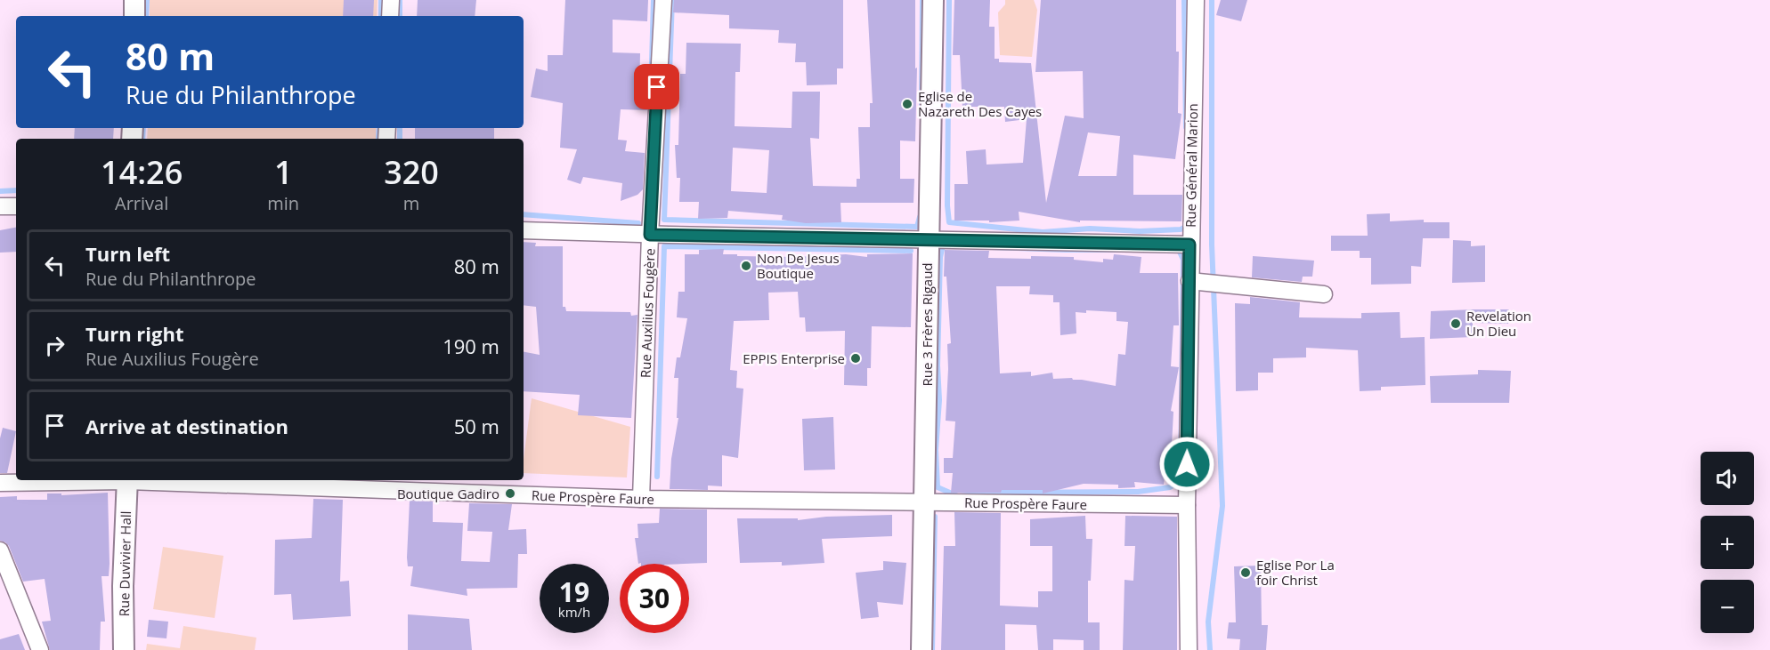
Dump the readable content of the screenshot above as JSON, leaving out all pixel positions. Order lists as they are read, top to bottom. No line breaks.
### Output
{"streets":{"street":["Rue Général Marion","Rue Auxilius Fougère","Rue 3 Frères Rigaud","Rue Prospère Faure","Rue Duvivier Hall"]},"crossings":[["Rue Général Marion","Rue Prospère Faure"],["Rue Auxilius Fougère","Rue Prospère Faure"],["Rue 3 Frères Rigaud","Rue Prospère Faure"]],"places":["Eglise de Nazareth Des Cayes","Non De Jesus Boutique","Revelation Un Dieu","EPPIS Enterprise","Boutique Gadiro","Eglise Por La foir Christ"],"page":{"turn":["80 m","Rue du Philanthrope"],"eta":["14:26","Arrival","1","min","320","m"],"list":[{"name":"Turn left","note":"Rue du Philanthrope","value":"80 m"},{"name":"Turn right","note":"Rue Auxilius Fougère","value":"190 m"},{"name":"Arrive at destination","value":"50 m"}],"map_buttons":["+","−"],"speed":"19 km/h","limit":"30"}}
